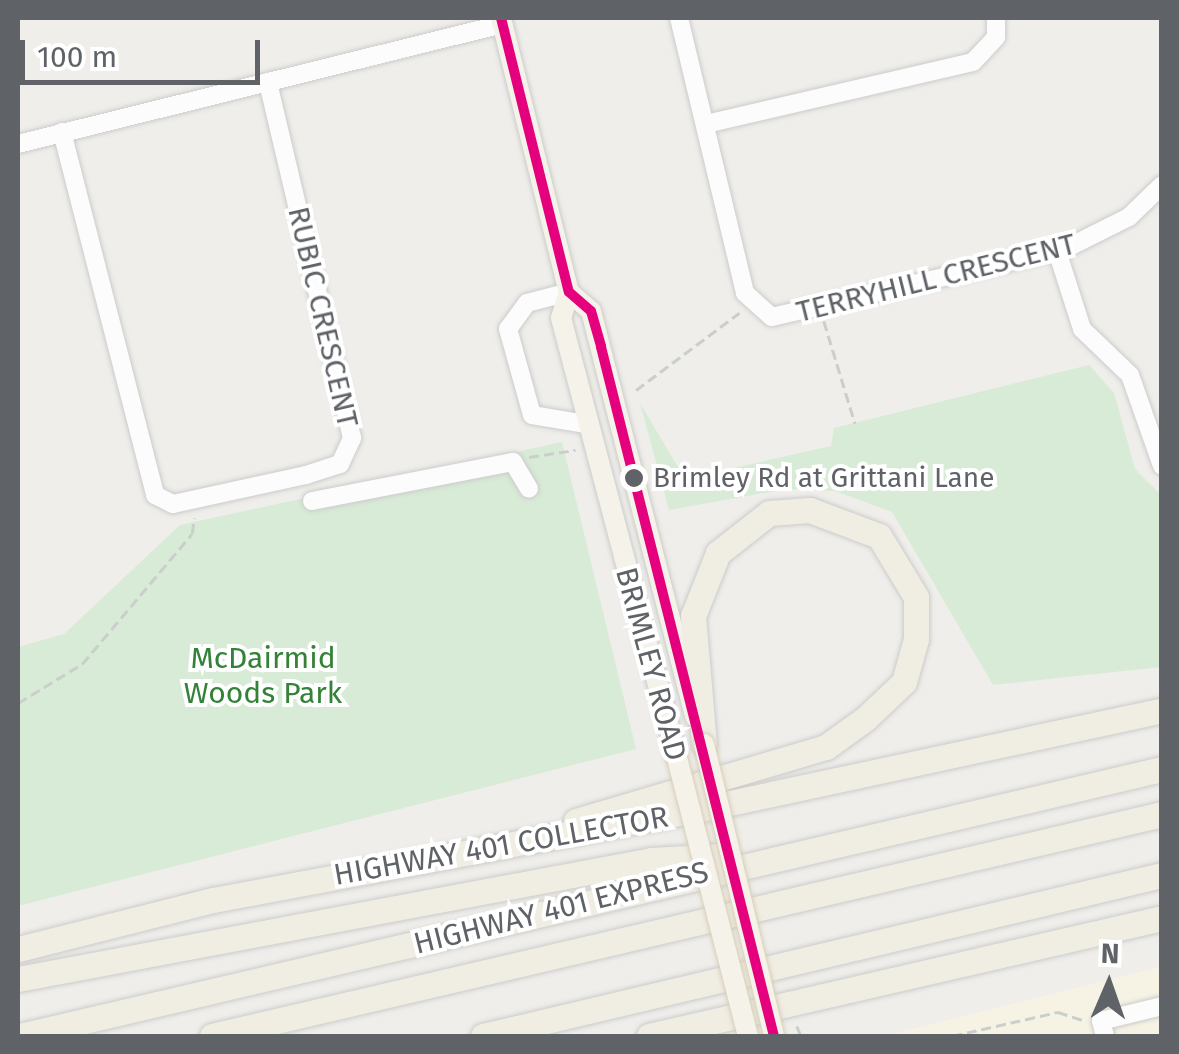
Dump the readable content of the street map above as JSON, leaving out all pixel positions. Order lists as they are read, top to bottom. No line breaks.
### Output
{"streets":{"highway":["HIGHWAY 401 COLLECTOR","HIGHWAY 401 EXPRESS"],"main road":["BRIMLEY ROAD"],"street":["TERRYHILL CRESCENT","RUBIC CRESCENT"]},"parks":["McDairmid Woods Park"],"places":["Brimley Rd at Grittani Lane"],"scale_bar":"100 m","north":"top"}
